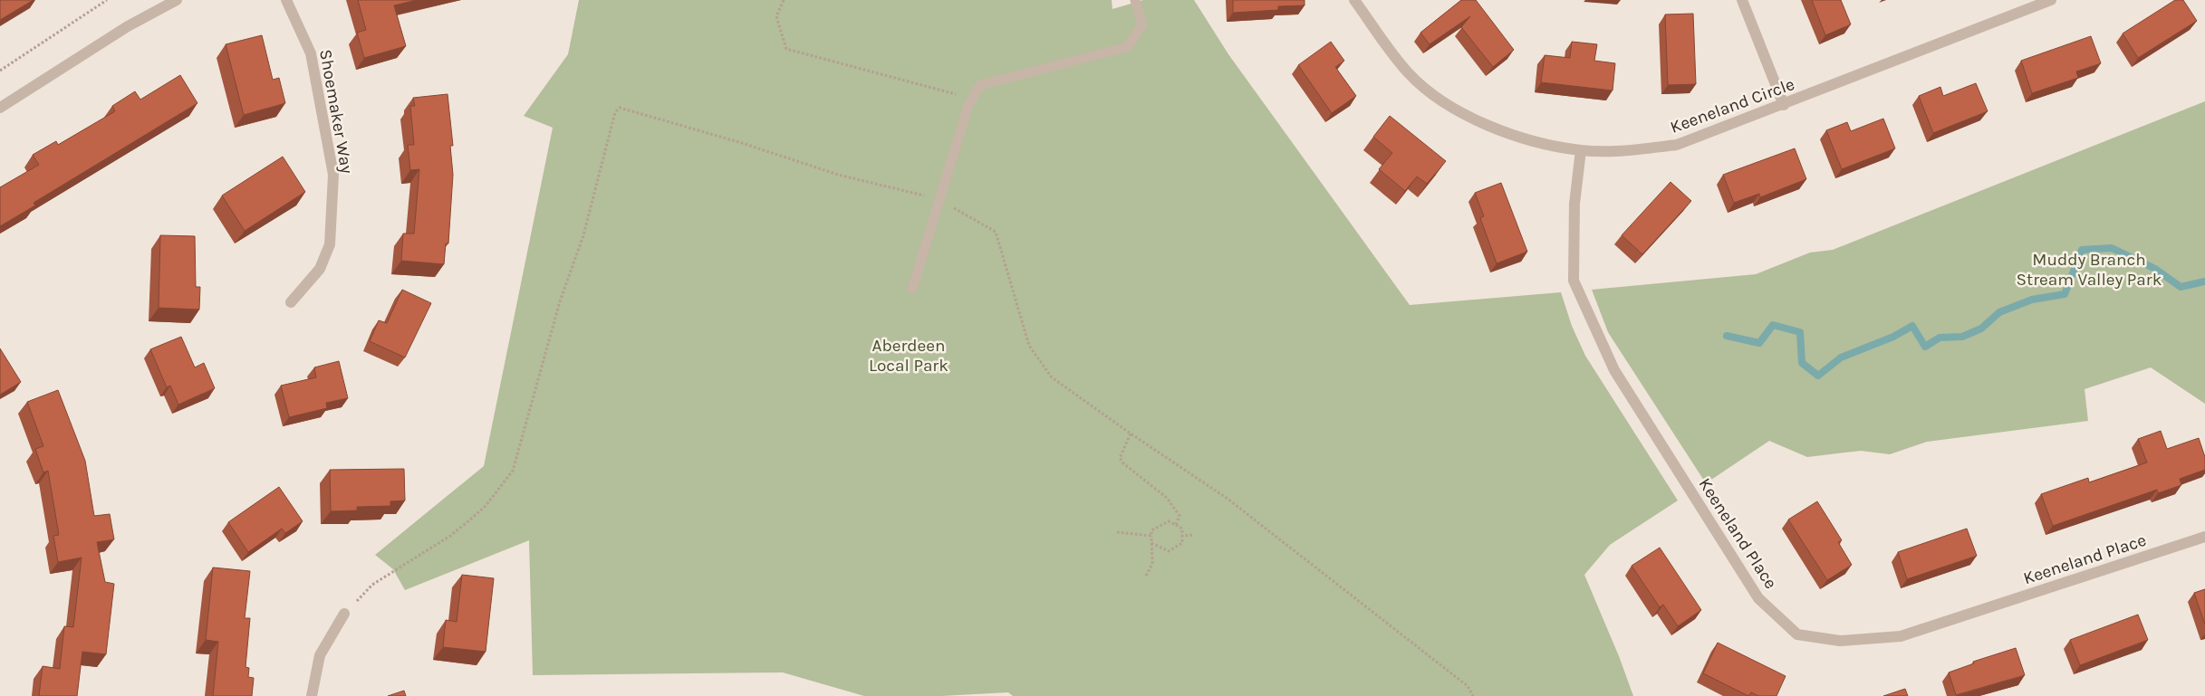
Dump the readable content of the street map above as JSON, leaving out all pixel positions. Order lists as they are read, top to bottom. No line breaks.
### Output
{"streets":{"street":["Keeneland Circle","Shoemaker Way","Keeneland Place"]},"crossings":[["Keeneland Circle","Keeneland Place"]],"parks":["Muddy Branch Stream Valley Park","Aberdeen Local Park"]}
